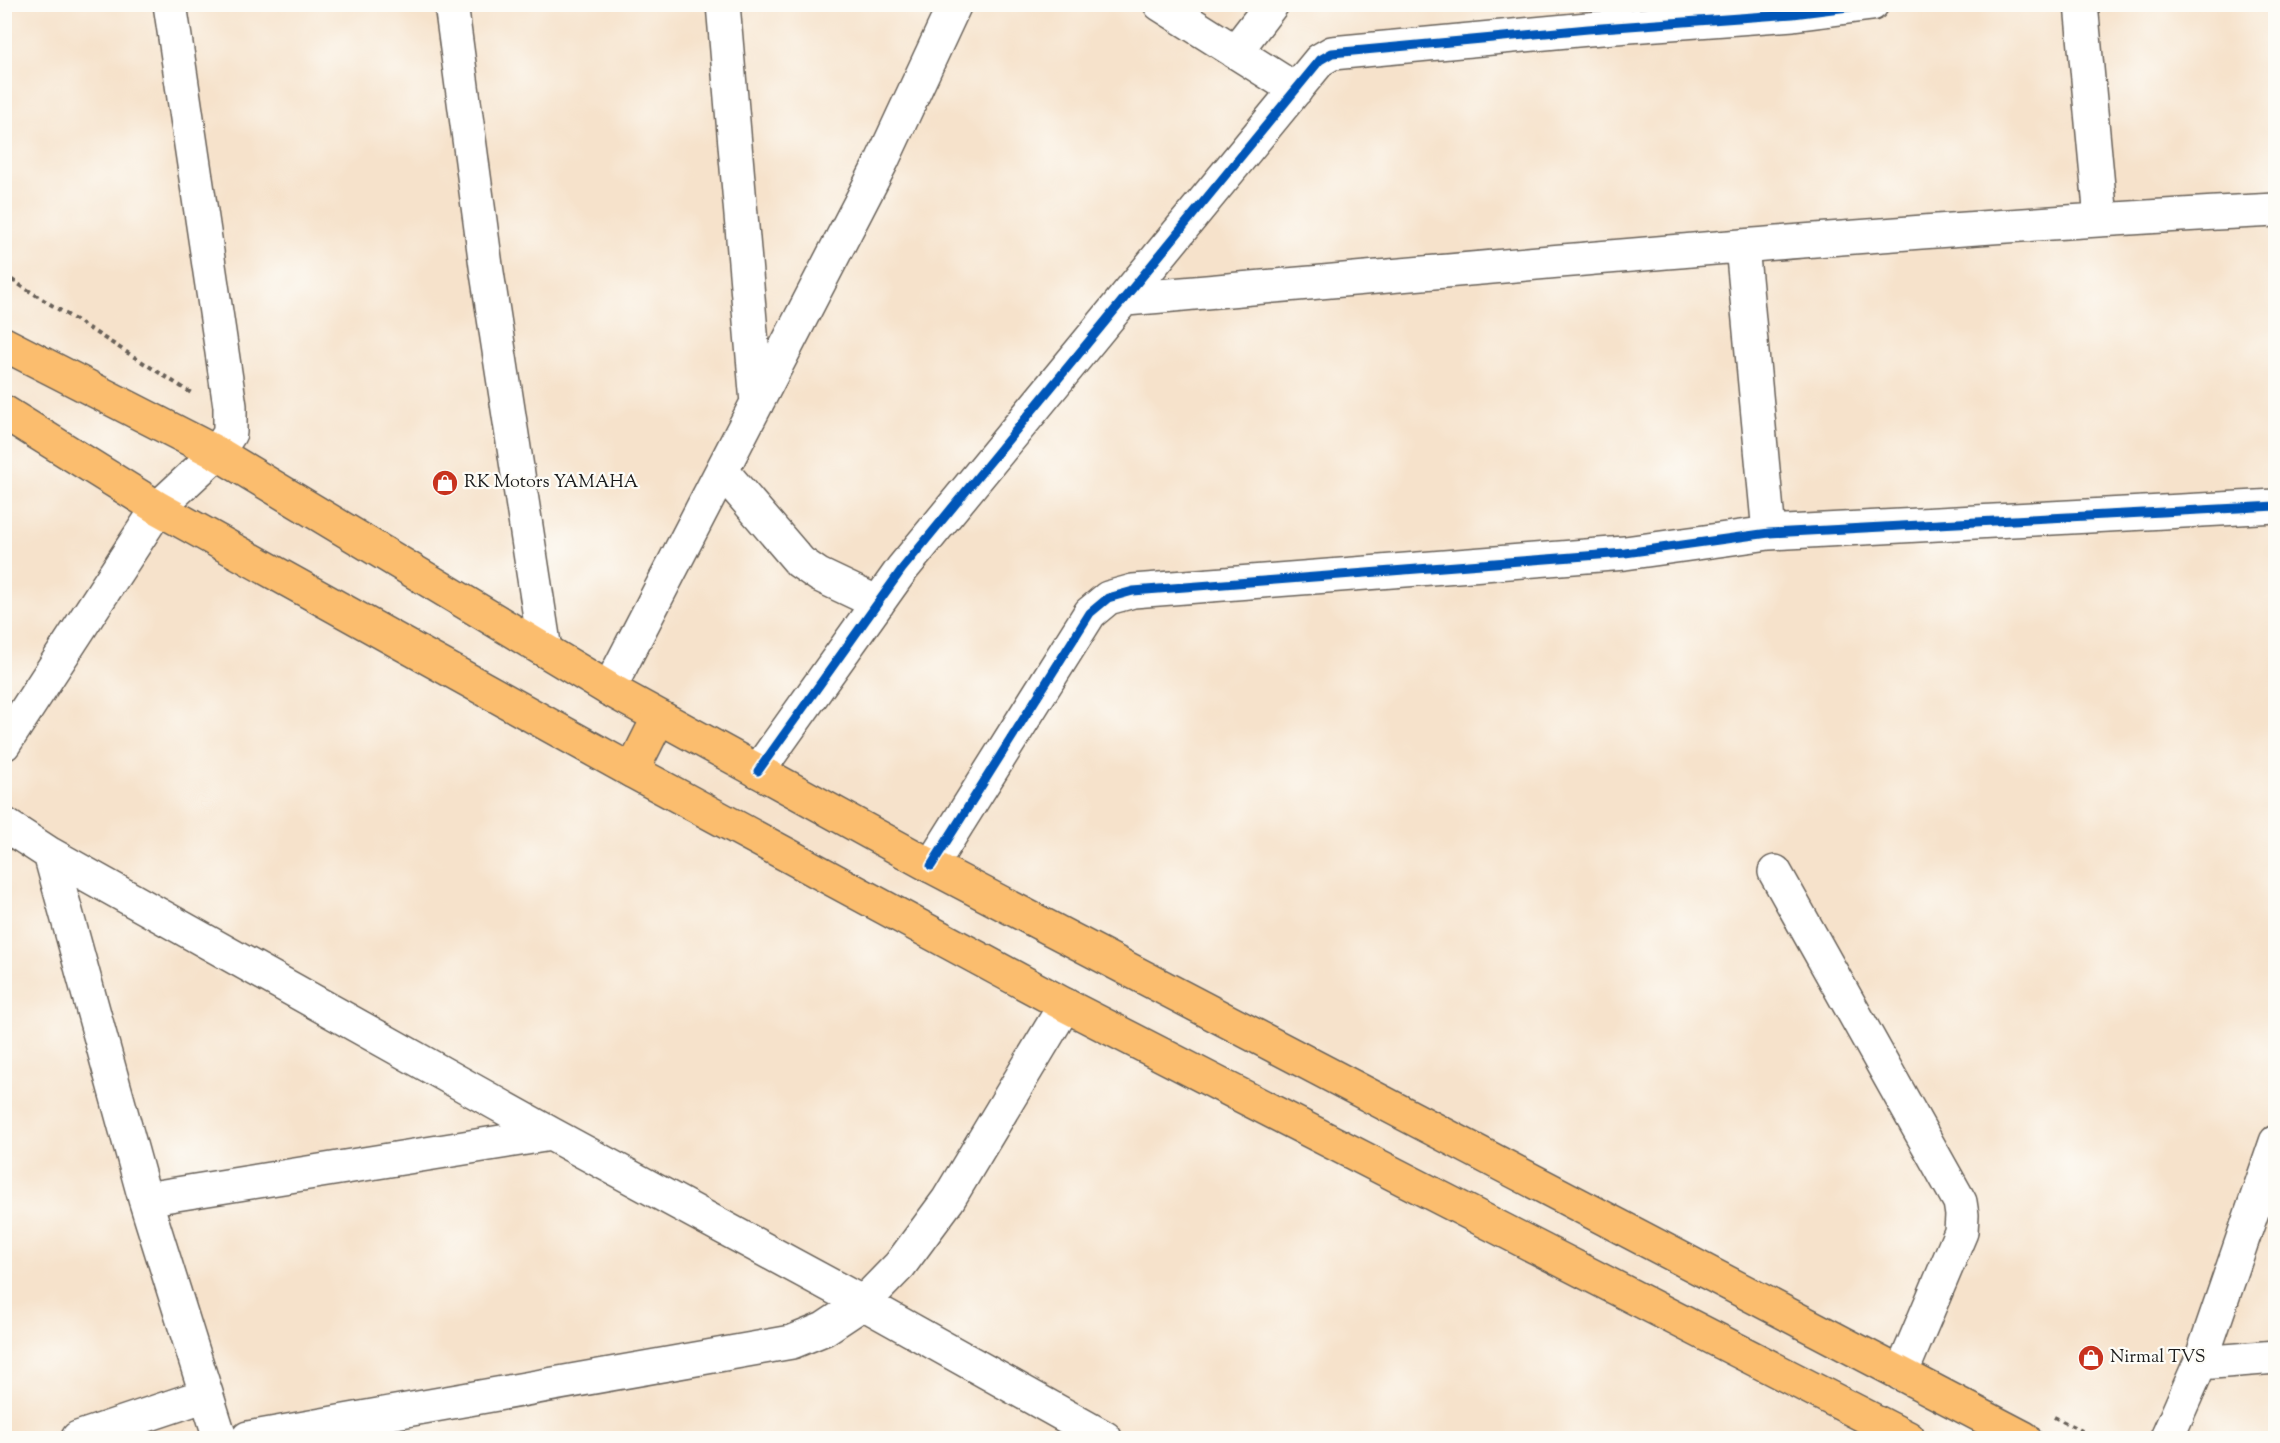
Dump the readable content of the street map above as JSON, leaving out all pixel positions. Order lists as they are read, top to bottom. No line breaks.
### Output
{"places":{"shop":["RK Motors YAMAHA","Nirmal TVS"]}}
